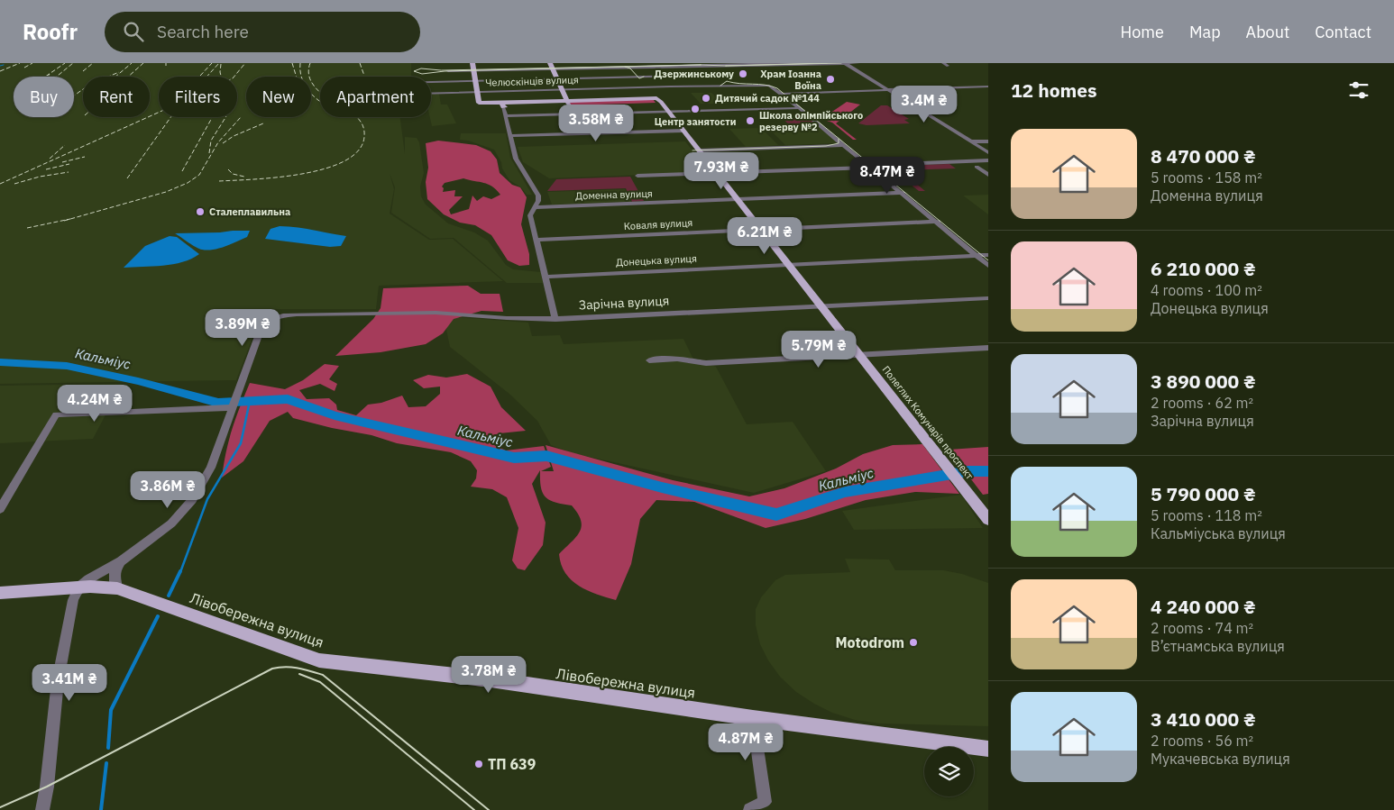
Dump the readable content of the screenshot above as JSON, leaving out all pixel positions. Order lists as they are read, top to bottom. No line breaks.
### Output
{"streets":{"main road":["Полеглих Комунарів проспект","Лівобережна вулиця"],"street":["Челюскінців вулиця","Доменна вулиця","Коваля вулиця","Донецька вулиця","Зарічна вулиця"]},"crossings":[["Челюскінців вулиця","Полеглих Комунарів проспект"],["Доменна вулиця","Полеглих Комунарів проспект"],["Коваля вулиця","Полеглих Комунарів проспект"],["Донецька вулиця","Полеглих Комунарів проспект"],["Зарічна вулиця","Полеглих Комунарів проспект"]],"water":["Кальміус"],"places":["Дзержинському","Храм Іоанна Воїна","Дитячий садок №144","Центр занятости","Школа олімпійського резерву №2","Сталеплавильна","Motodrom","ТП 639"],"page":{"header":"Roofr","search":"Search here","nav":["Home","Map","About","Contact"],"heading":"12 homes","chip":["Buy","Rent","Filters","New","Apartment"],"price":["3.4M ₴","3.58M ₴","7.93M ₴","8.47M ₴","6.21M ₴","3.89M ₴","5.79M ₴","4.24M ₴","3.86M ₴","3.78M ₴","3.41M ₴","4.87M ₴"],"list":[{"name":"8 470 000 ₴","note":"5 rooms · 158 m² · Доменна вулиця"},{"name":"6 210 000 ₴","note":"4 rooms · 100 m² · Донецька вулиця"},{"name":"3 890 000 ₴","note":"2 rooms · 62 m² · Зарічна вулиця"},{"name":"5 790 000 ₴","note":"5 rooms · 118 m² · Кальміуська вулиця"},{"name":"4 240 000 ₴","note":"2 rooms · 74 m² · В’єтнамська вулиця"},{"name":"3 410 000 ₴","note":"2 rooms · 56 m² · Мукачевська вулиця"}]}}
